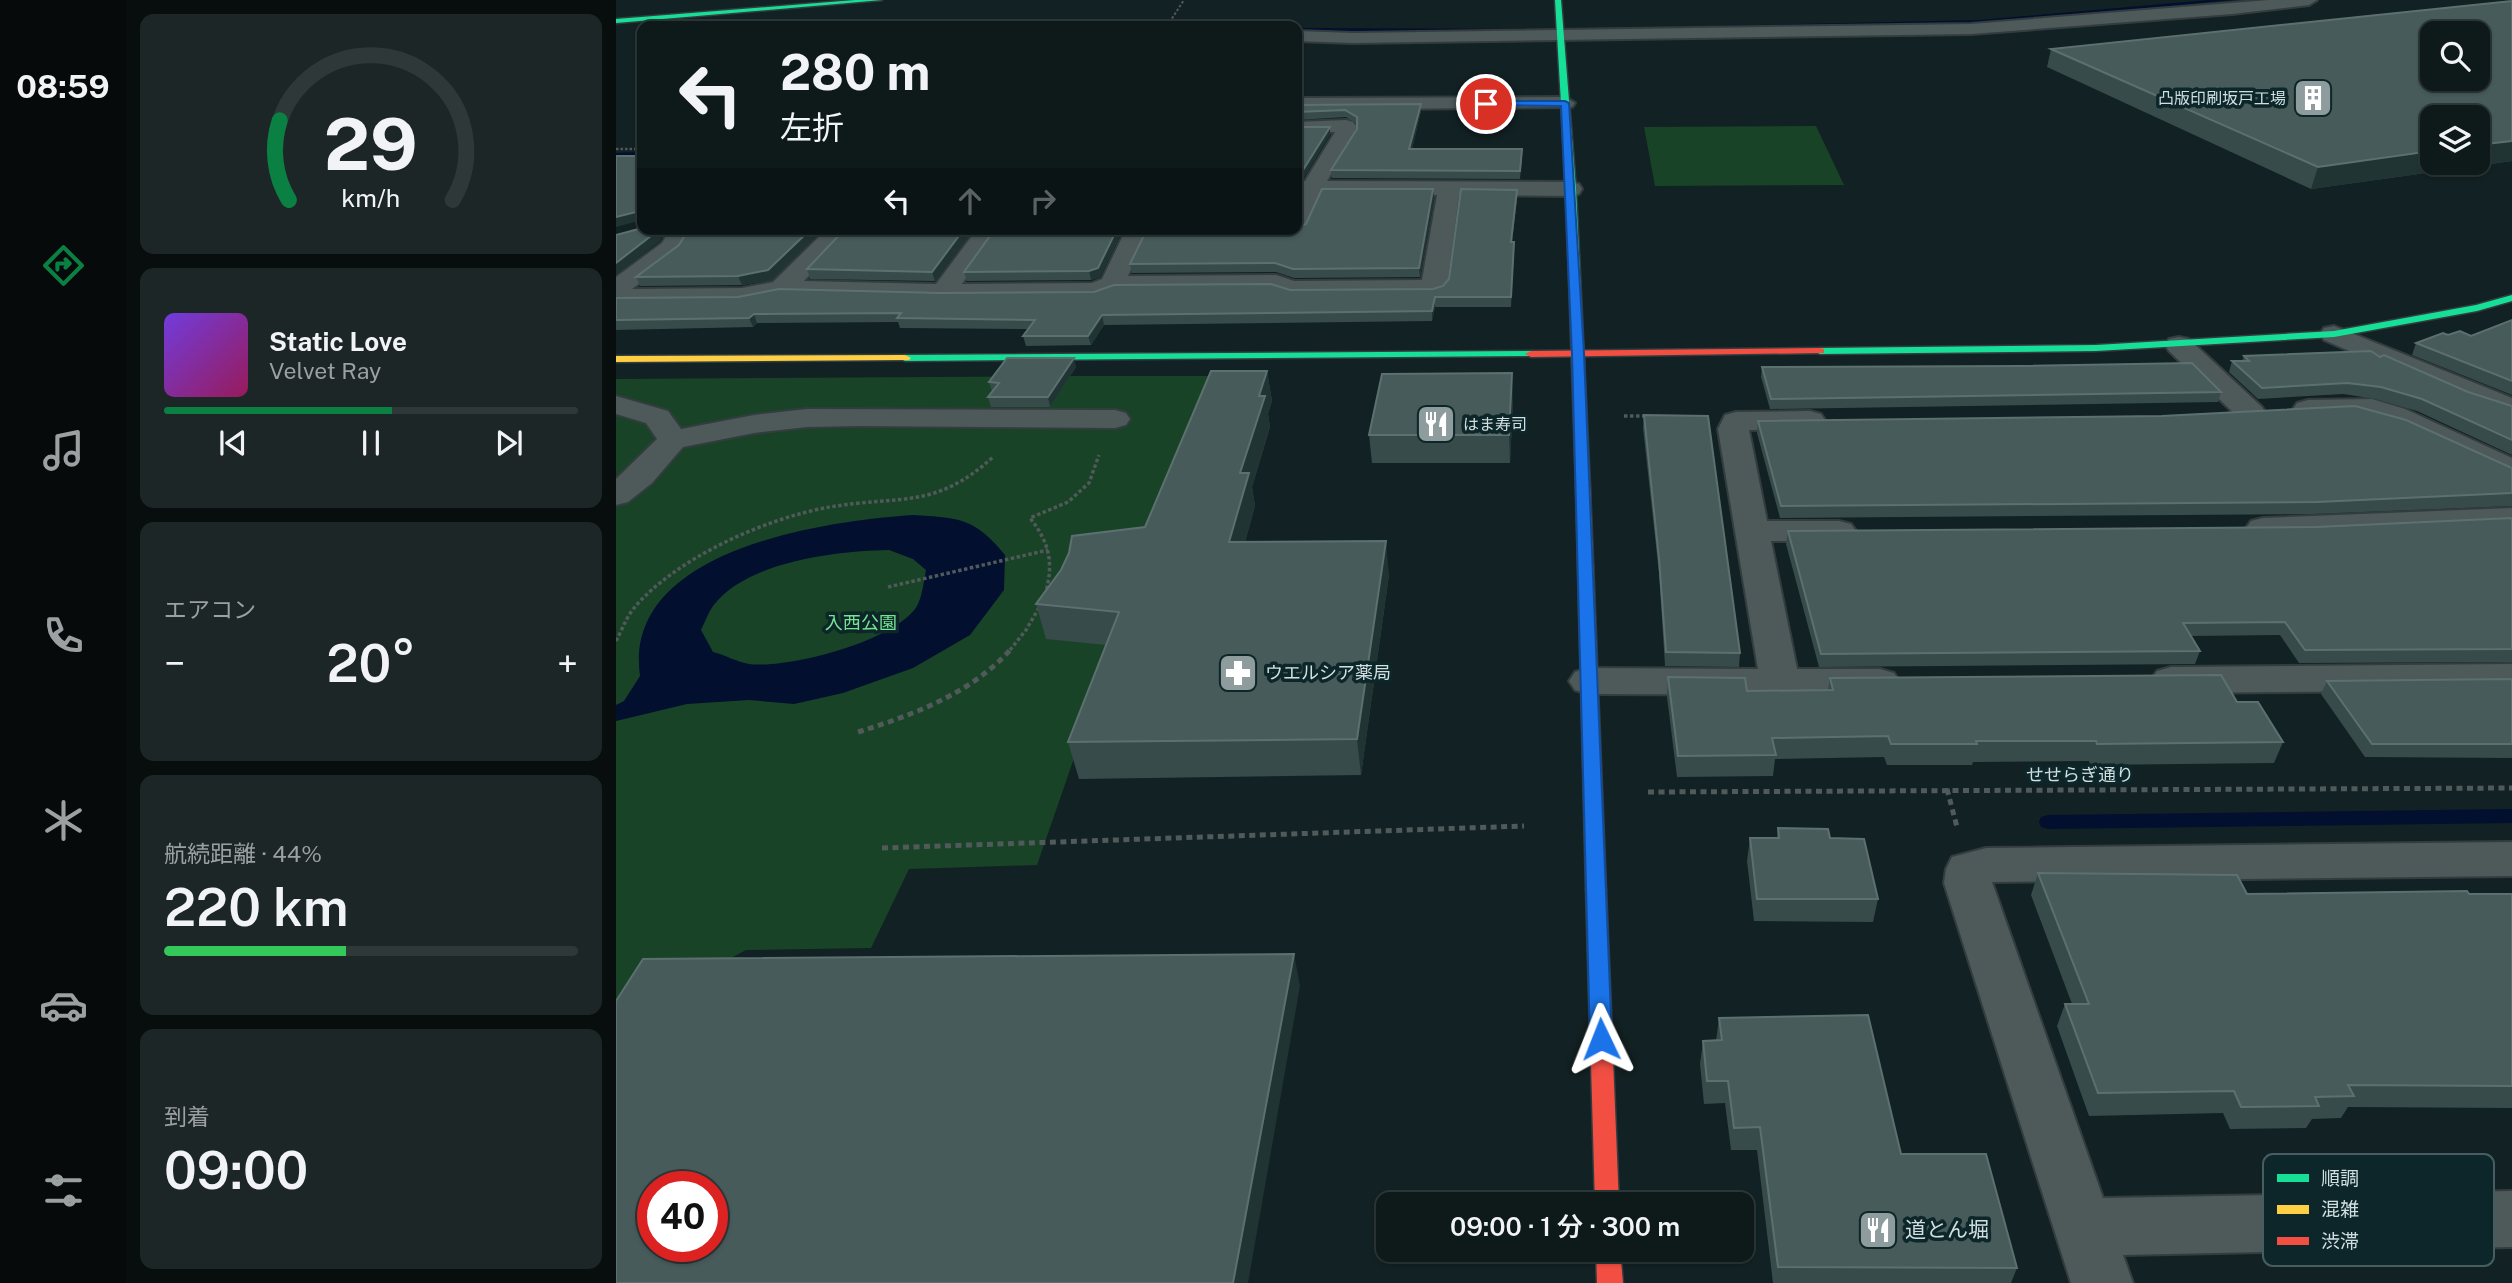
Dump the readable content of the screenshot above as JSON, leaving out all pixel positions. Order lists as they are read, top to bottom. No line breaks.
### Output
{"streets":{"path":["せせらぎ通り"]},"parks":["入西公園"],"places":{"building":["凸版印刷坂戸工場"],"restaurant":["はま寿司","道とん堀"],"pharmacy":["ウエルシア薬局"]},"legend":["順調","混雑","渋滞"],"page":{"tabs":"08:59","turn":["280 m","左折"],"song":["Static Love","Velvet Ray"],"tile":["エアコン",["航続距離 · 44%","220 km"],["到着","09:00"]],"heat":["−","20°","+"],"limit":"40","trip":"09:00 · 1 分 · 300 m","gauge":["29","km/h"]}}
